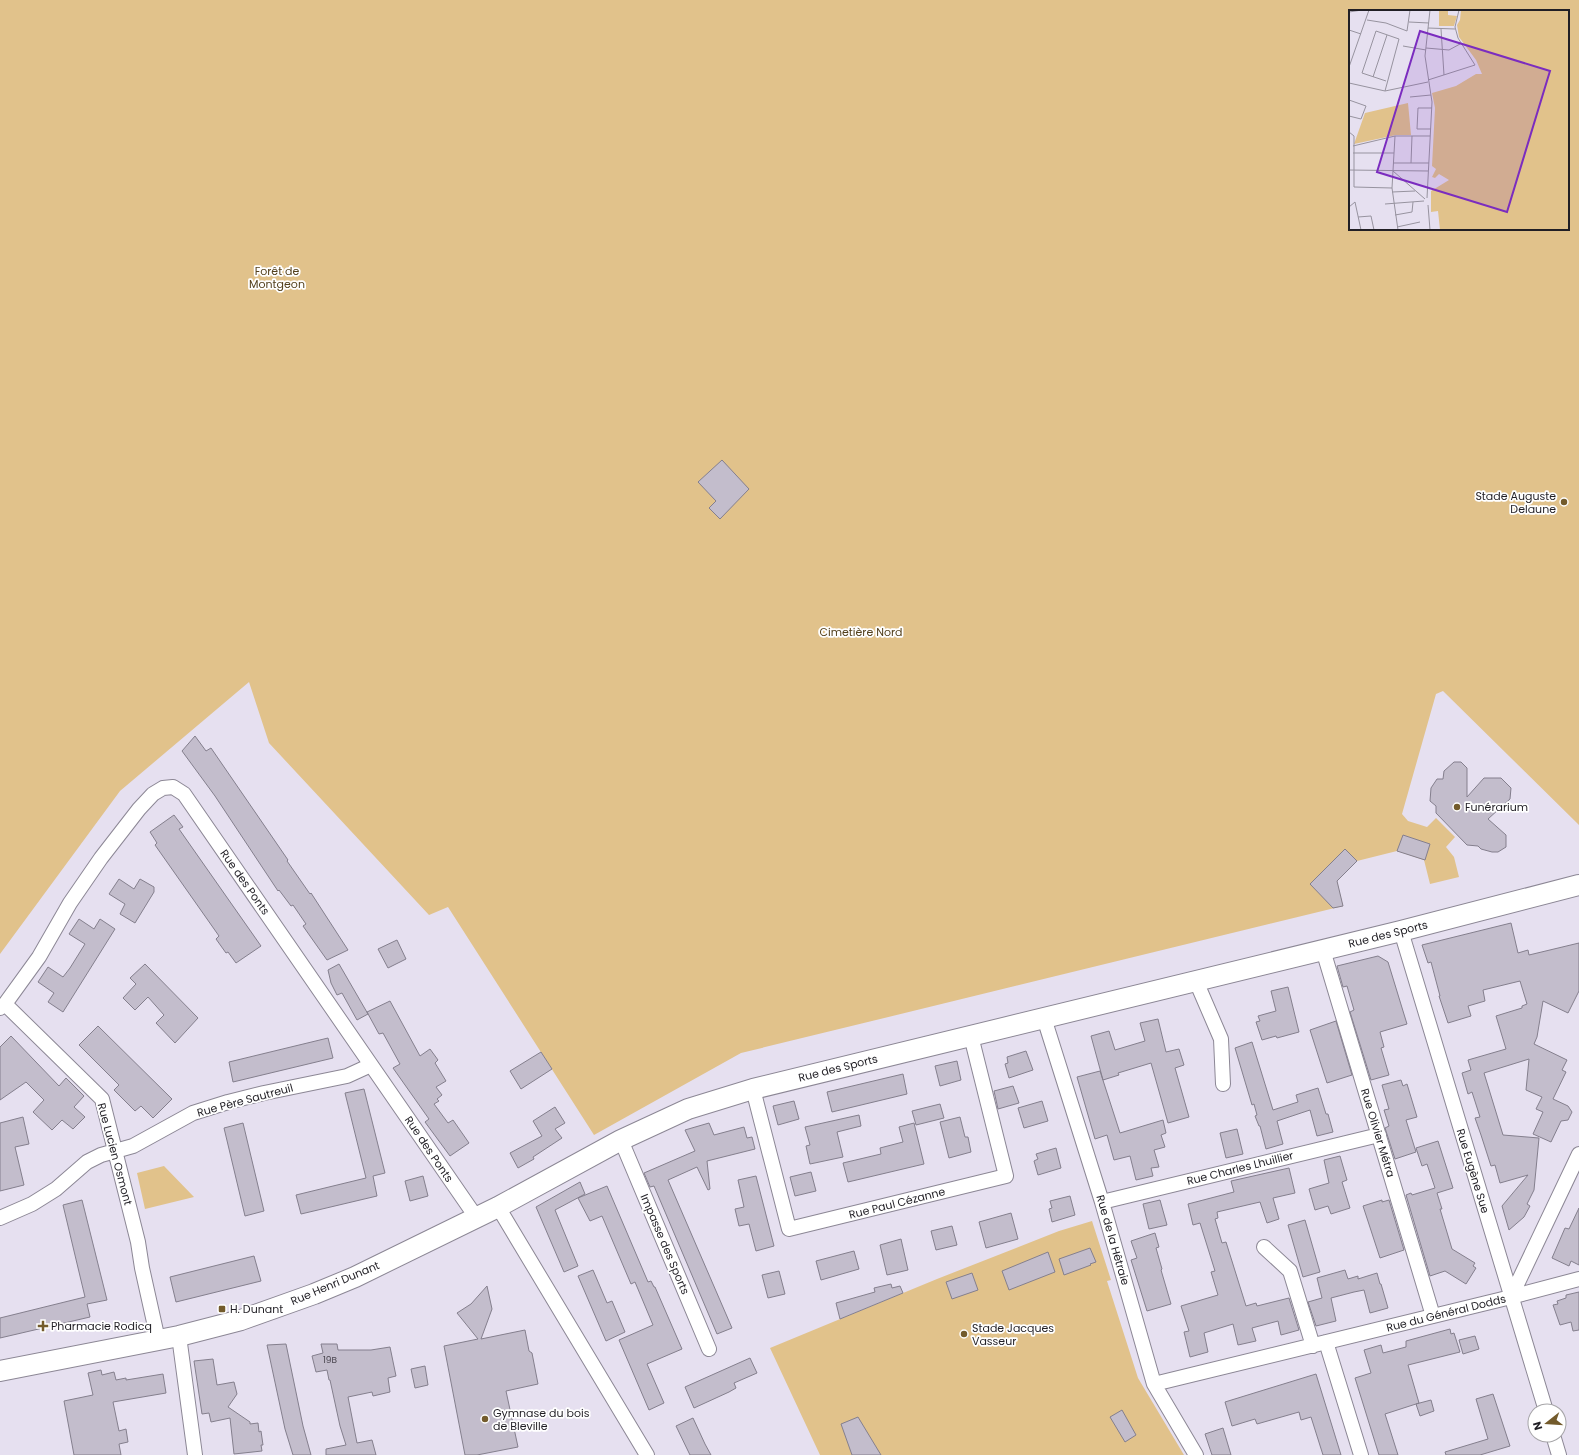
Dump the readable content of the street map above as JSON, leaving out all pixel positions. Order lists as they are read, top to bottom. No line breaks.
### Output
{"streets":{"street":["Rue des Ponts","Rue des Sports","Rue Père Sautreuil","Rue Olivier Métra","Rue Lucien Osmont","Rue Charles Lhuillier","Rue Eugène Sue","Rue Paul Cézanne","Rue de la Hêtraie","Impasse des Sports","Rue Henri Dunant","Rue du Général Dodds"]},"crossings":[["Rue des Ponts","Rue Père Sautreuil"],["Rue des Ponts","Rue Lucien Osmont"],["Rue des Ponts","Rue Henri Dunant"],["Rue des Sports","Rue Olivier Métra"],["Rue des Sports","Rue Eugène Sue"],["Rue des Sports","Rue Paul Cézanne"],["Rue des Sports","Rue de la Hêtraie"],["Rue des Sports","Impasse des Sports"],["Rue des Sports","Rue Henri Dunant"],["Rue Père Sautreuil","Rue Lucien Osmont"],["Rue Olivier Métra","Rue Charles Lhuillier"],["Rue Olivier Métra","Rue du Général Dodds"],["Rue Lucien Osmont","Rue Henri Dunant"],["Rue Charles Lhuillier","Rue de la Hêtraie"],["Rue Eugène Sue","Rue du Général Dodds"],["Rue de la Hêtraie","Rue du Général Dodds"]],"parks":["Forêt de Montgeon","Cimetière Nord"],"places":{"other":["Stade Auguste Delaune","Funérarium","Stade Jacques Vasseur","Gymnase du bois de Bleville"],"transit":["H. Dunant"],"health":["Pharmacie Rodicq"]},"house_numbers":["19B"],"north":"left"}
